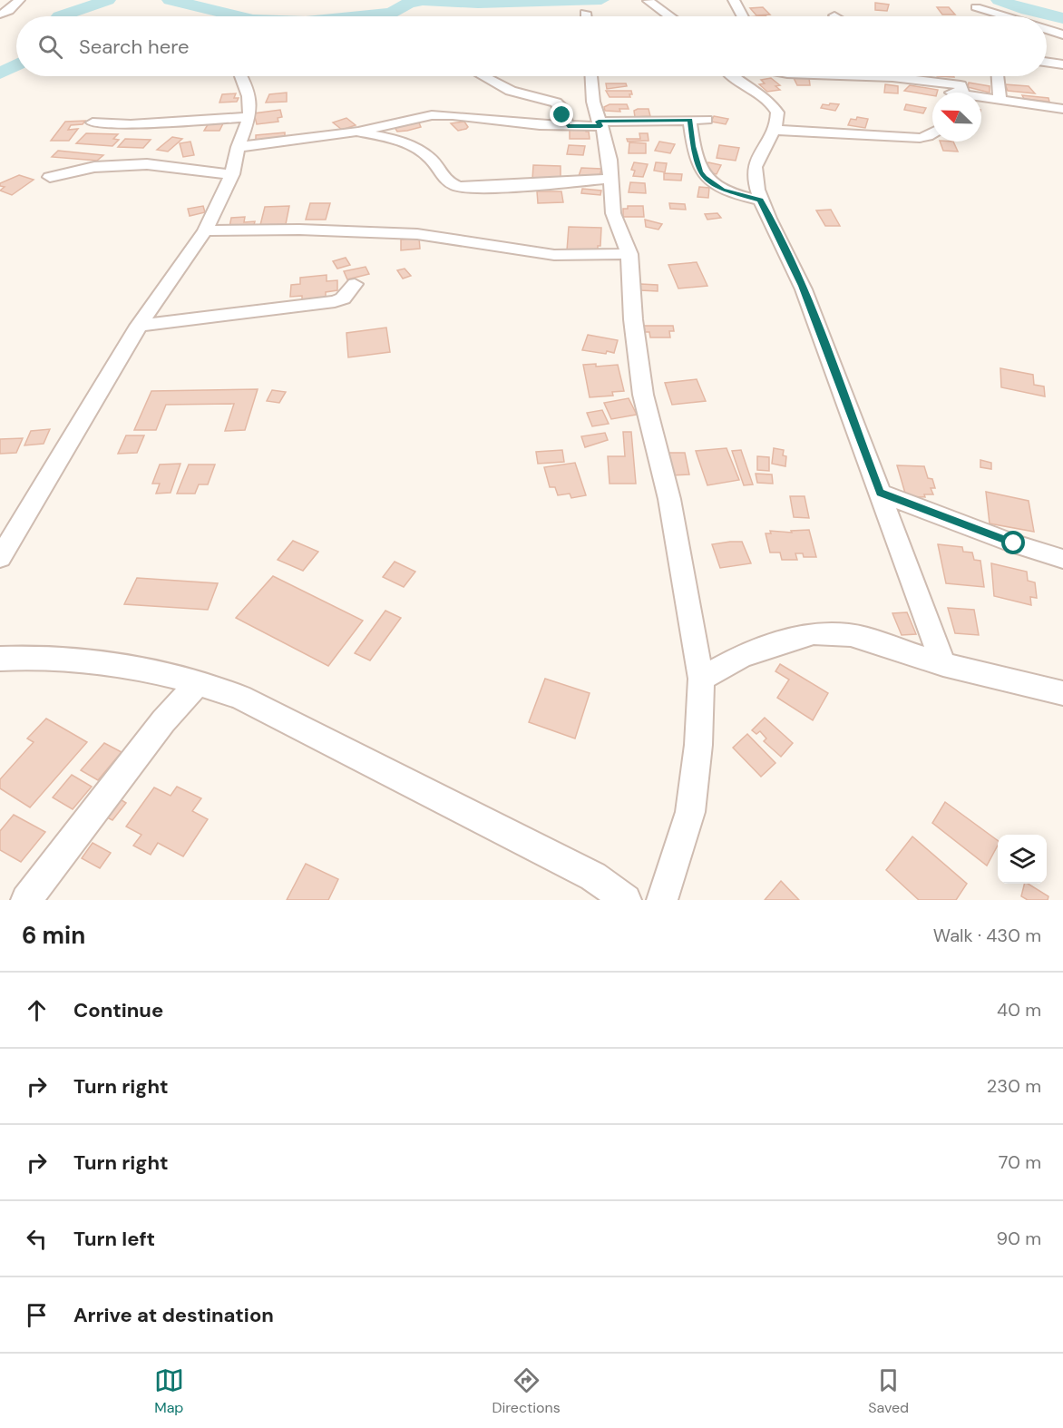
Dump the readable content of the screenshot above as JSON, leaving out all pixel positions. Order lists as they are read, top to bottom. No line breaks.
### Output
{"north":"top left","page":{"search":"Search here","heading":["6 min","Walk · 430 m"],"list":[["Continue","40 m"],["Turn right","230 m"],["Turn right","70 m"],["Turn left","90 m"],"Arrive at destination"],"nav":["Map","Directions","Saved"]}}
